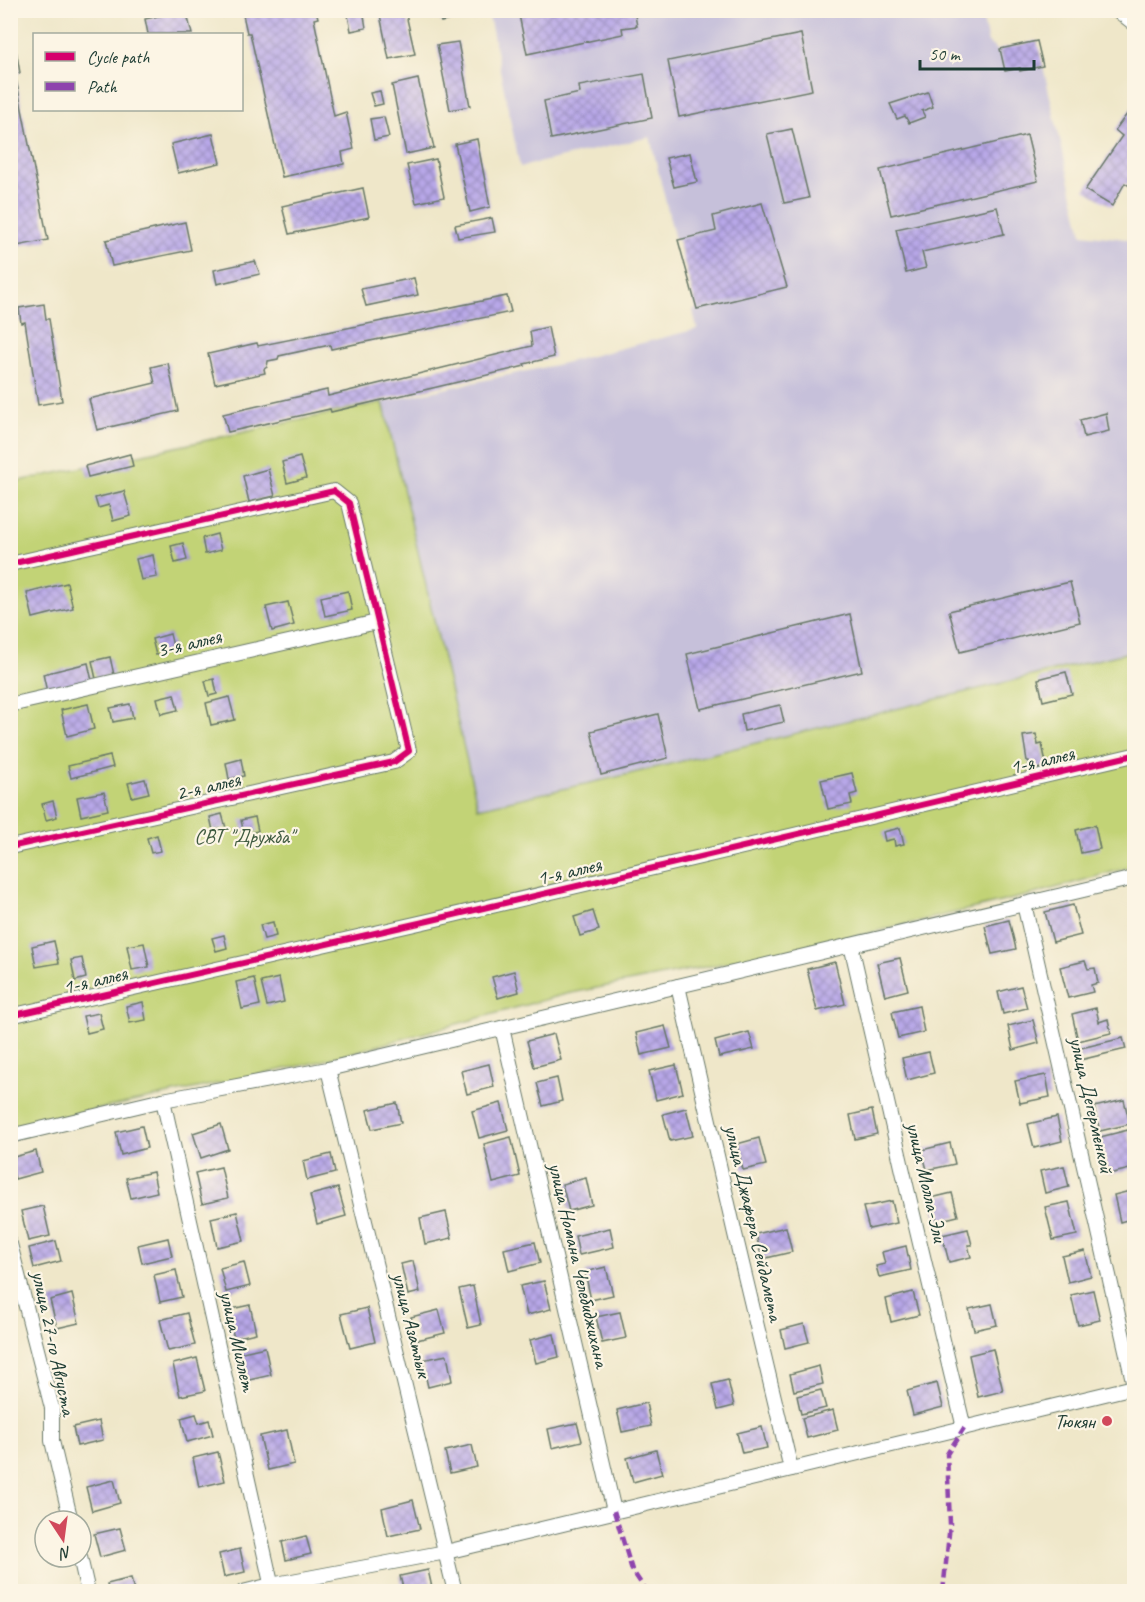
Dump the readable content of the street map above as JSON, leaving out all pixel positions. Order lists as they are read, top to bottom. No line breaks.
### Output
{"streets":{"street":["3-я аллея","1-я аллея","2-я аллея","улица Дегерменкой","улица Молла-Эли","улица Джафера Сейдамета","улица Номана Челебиджихана","улица Азатлык","улица Миллет","улица 27-го Августа"]},"crossings":[["3-я аллея","2-я аллея"]],"parks":["СВТ \"Дружба\""],"places":["Тюкян"],"legend":["Cycle path","Path"],"scale_bar":"50 m","north":"bottom"}
